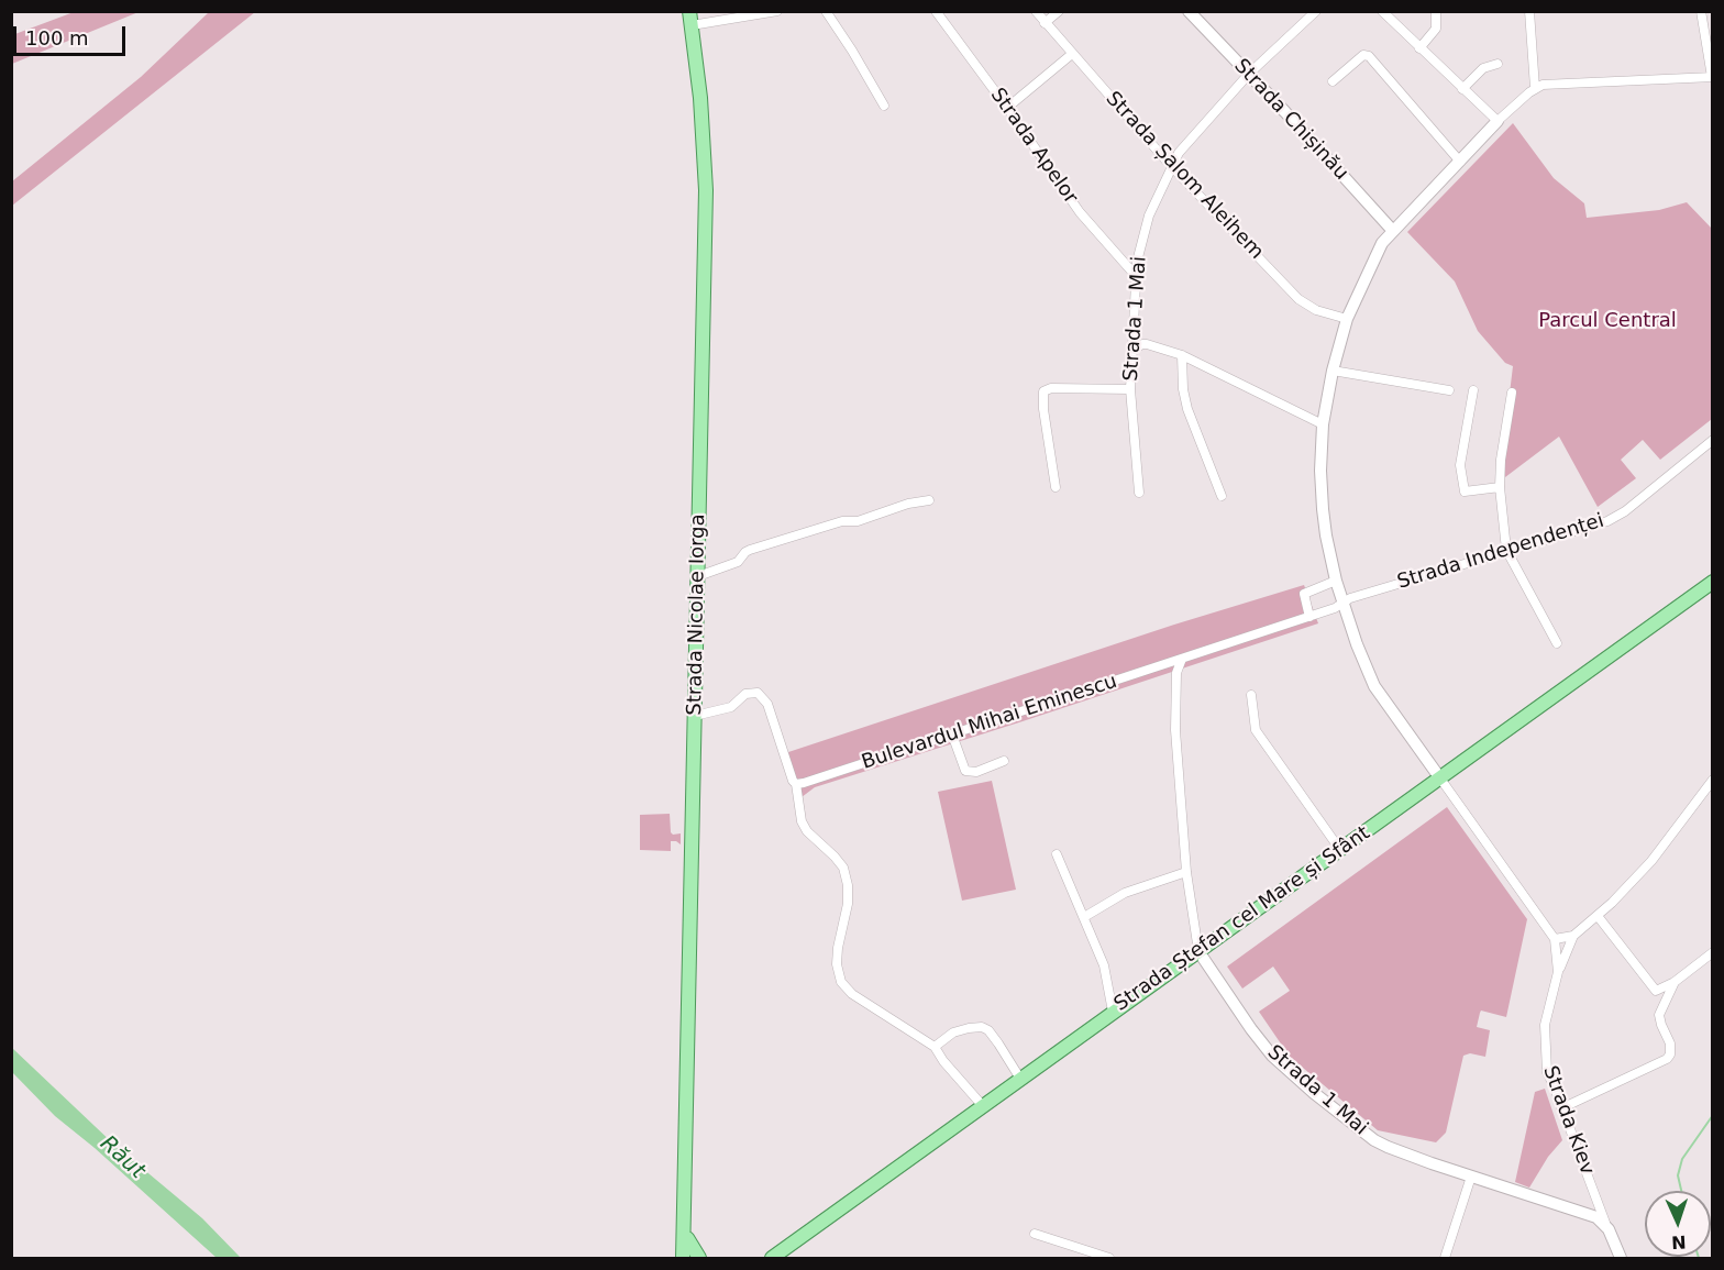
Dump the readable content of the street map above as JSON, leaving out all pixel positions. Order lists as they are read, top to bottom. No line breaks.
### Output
{"streets":{"main road":["Strada Nicolae Iorga","Strada Ștefan cel Mare și Sfânt"],"street":["Strada Chișinău","Strada Apelor","Strada Șalom Aleihem","Strada 1 Mai","Strada Independenței","Bulevardul Mihai Eminescu","Strada Kiev"]},"crossings":[["Strada Chișinău","Strada 1 Mai"],["Strada Apelor","Strada 1 Mai"],["Strada Șalom Aleihem","Strada 1 Mai"],["Strada 1 Mai","Bulevardul Mihai Eminescu"],["Strada 1 Mai","Strada Ștefan cel Mare și Sfânt"],["Strada 1 Mai","Strada Kiev"],["Strada Independenței","Bulevardul Mihai Eminescu"],["Strada Ștefan cel Mare și Sfânt","Strada Kiev"]],"water":["Răut"],"parks":["Parcul Central"],"scale_bar":"100 m","north":"bottom"}
